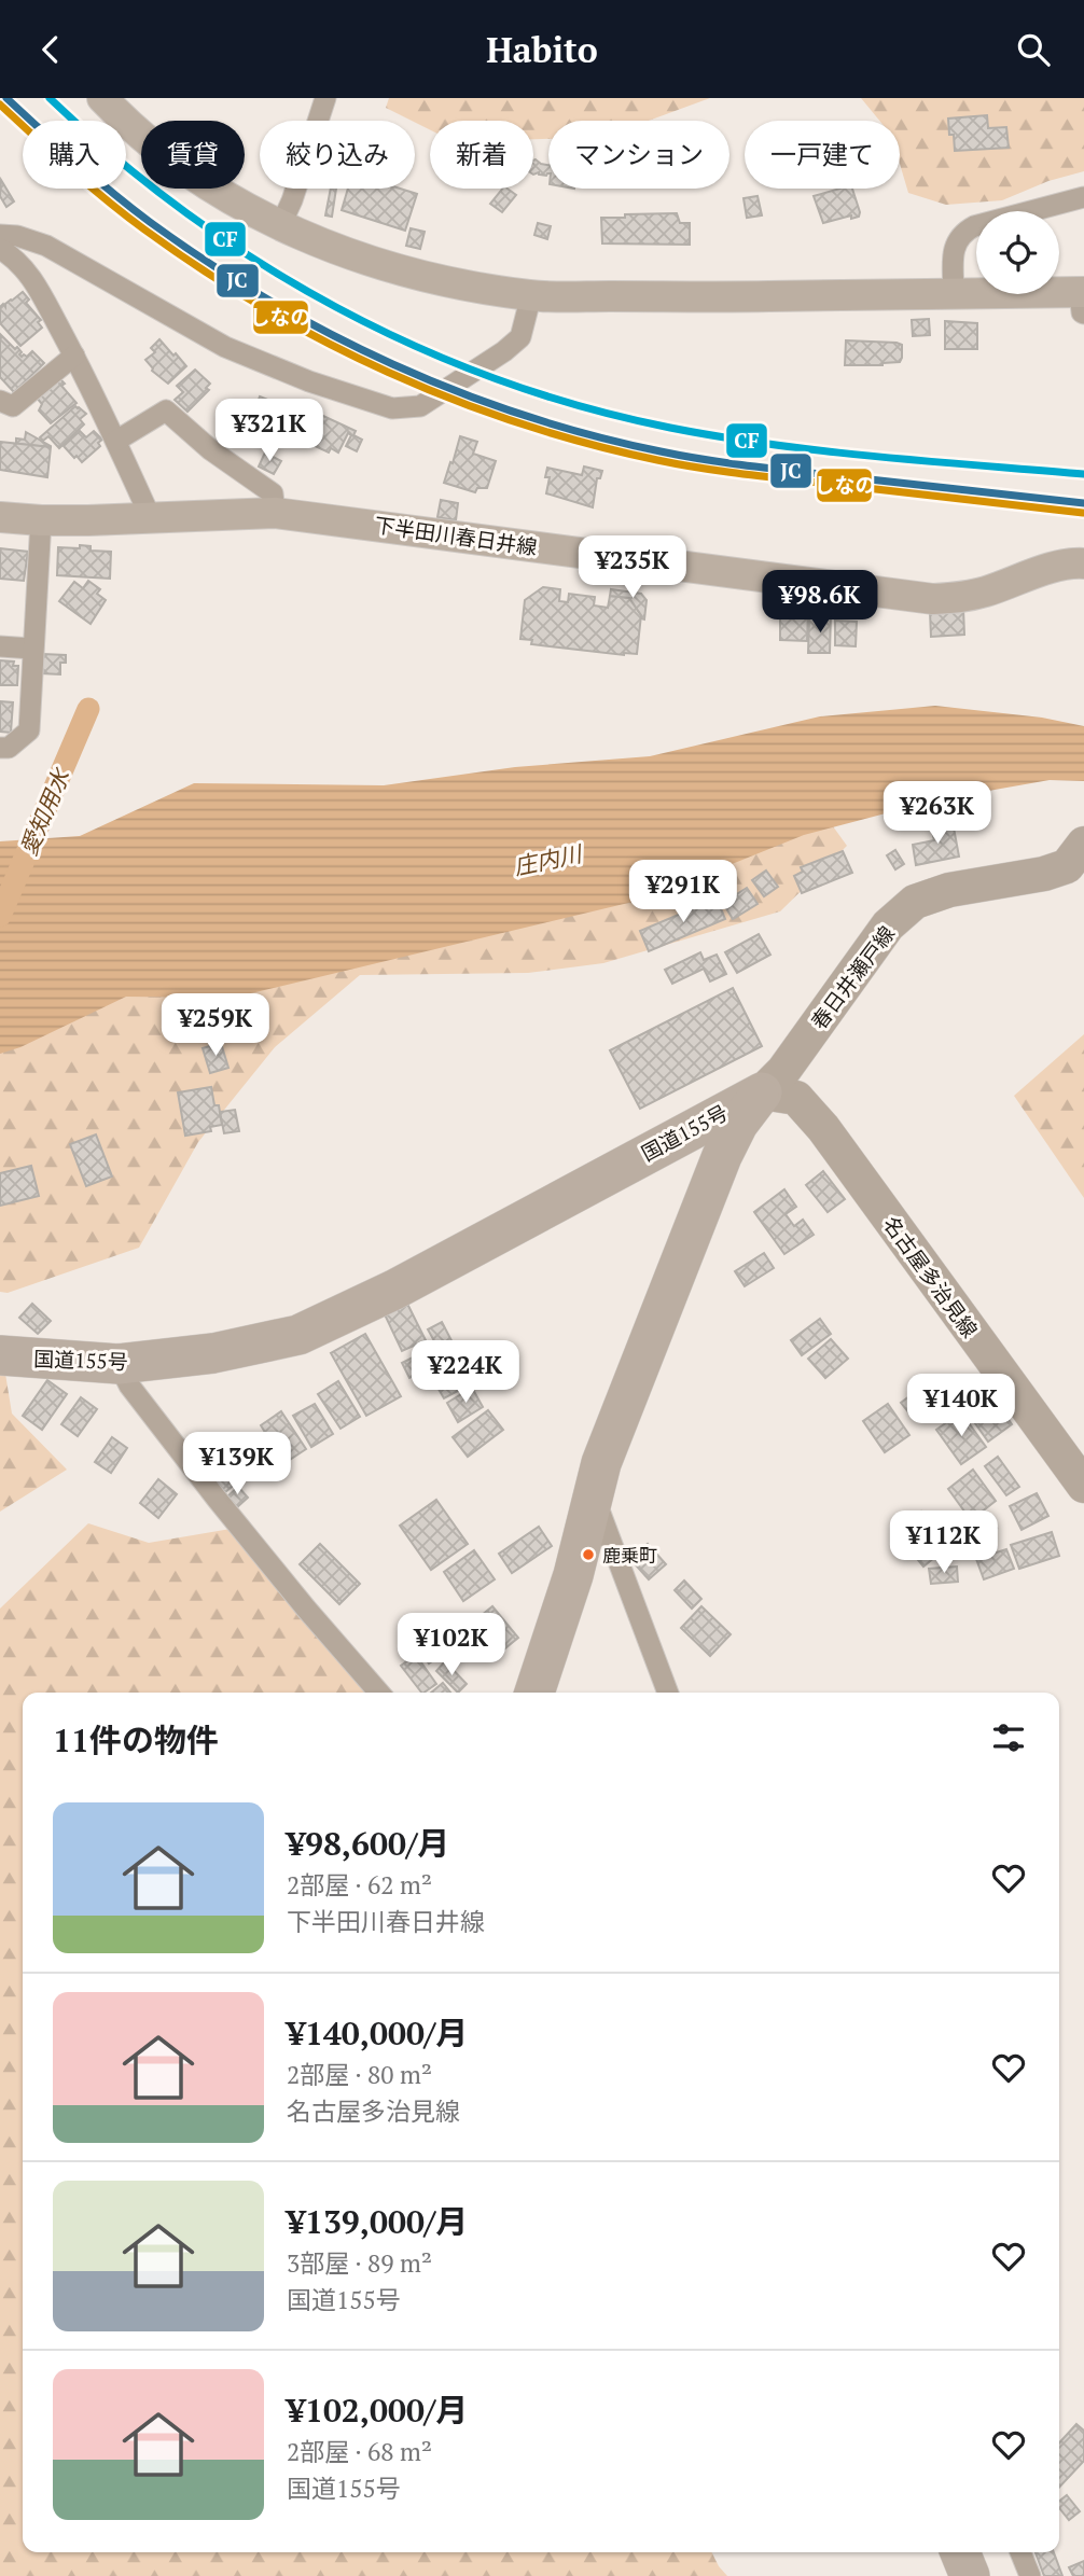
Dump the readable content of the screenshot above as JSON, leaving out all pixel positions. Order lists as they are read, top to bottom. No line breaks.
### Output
{"streets":{"highway":["国道155号"],"main road":["下半田川春日井線","春日井瀬戸線","名古屋多治見線"]},"crossings":[["春日井瀬戸線","国道155号"],["春日井瀬戸線","名古屋多治見線"],["国道155号","名古屋多治見線"]],"water":["愛知用水","庄内川"],"places":["鹿乗町"],"lines":["transit line JC","transit line CF","transit line しなの"],"page":{"header":"Habito","chip":["購入","賃貸","絞り込み","新着","マンション","一戸建て"],"price":["¥321K","¥235K","¥98.6K","¥263K","¥291K","¥259K","¥224K","¥140K","¥139K","¥112K","¥102K"],"heading":"11件の物件","list":[{"name":"¥98,600/月","note":"2部屋 · 62 m² · 下半田川春日井線"},{"name":"¥140,000/月","note":"2部屋 · 80 m² · 名古屋多治見線"},{"name":"¥139,000/月","note":"3部屋 · 89 m² · 国道155号"},{"name":"¥102,000/月","note":"2部屋 · 68 m² · 国道155号"}]}}
